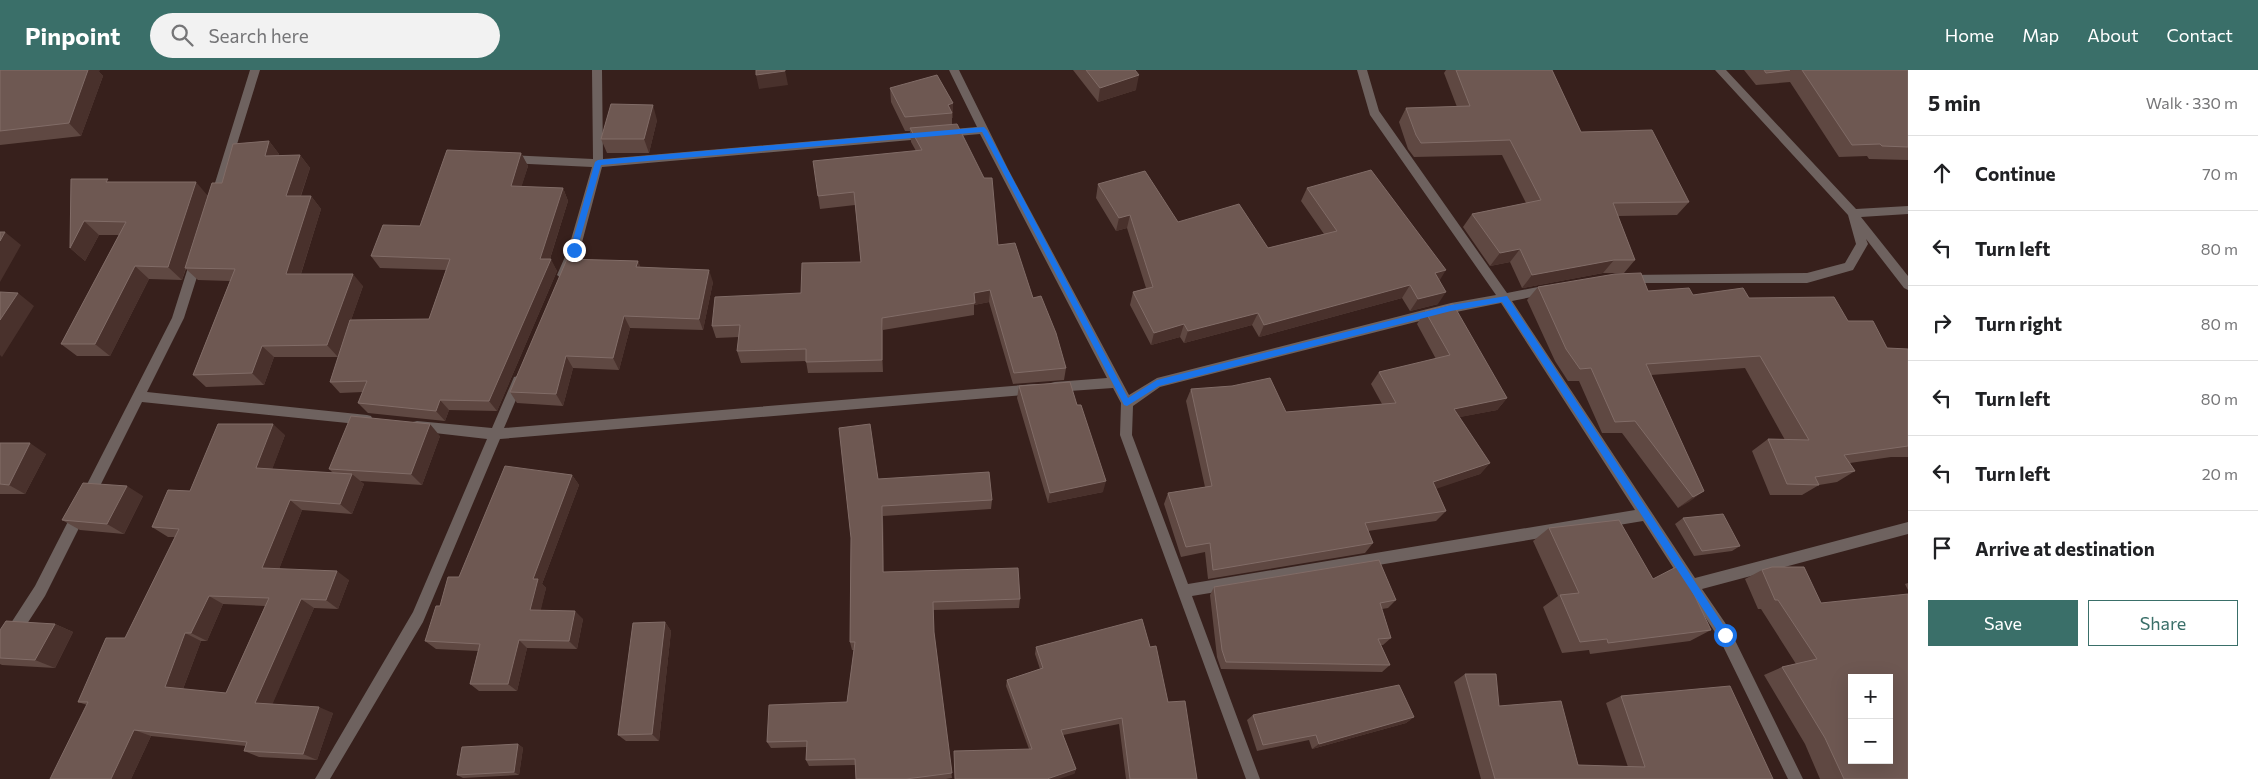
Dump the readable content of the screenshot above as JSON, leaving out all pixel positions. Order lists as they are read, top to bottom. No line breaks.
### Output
{"page":{"header":"Pinpoint","search":"Search here","nav":["Home","Map","About","Contact"],"heading":["5 min","Walk · 330 m"],"list":[["Continue","70 m"],["Turn left","80 m"],["Turn right","80 m"],["Turn left","80 m"],["Turn left","20 m"],"Arrive at destination"],"buttons":["Save","Share"],"map_buttons":["+","−"]}}
